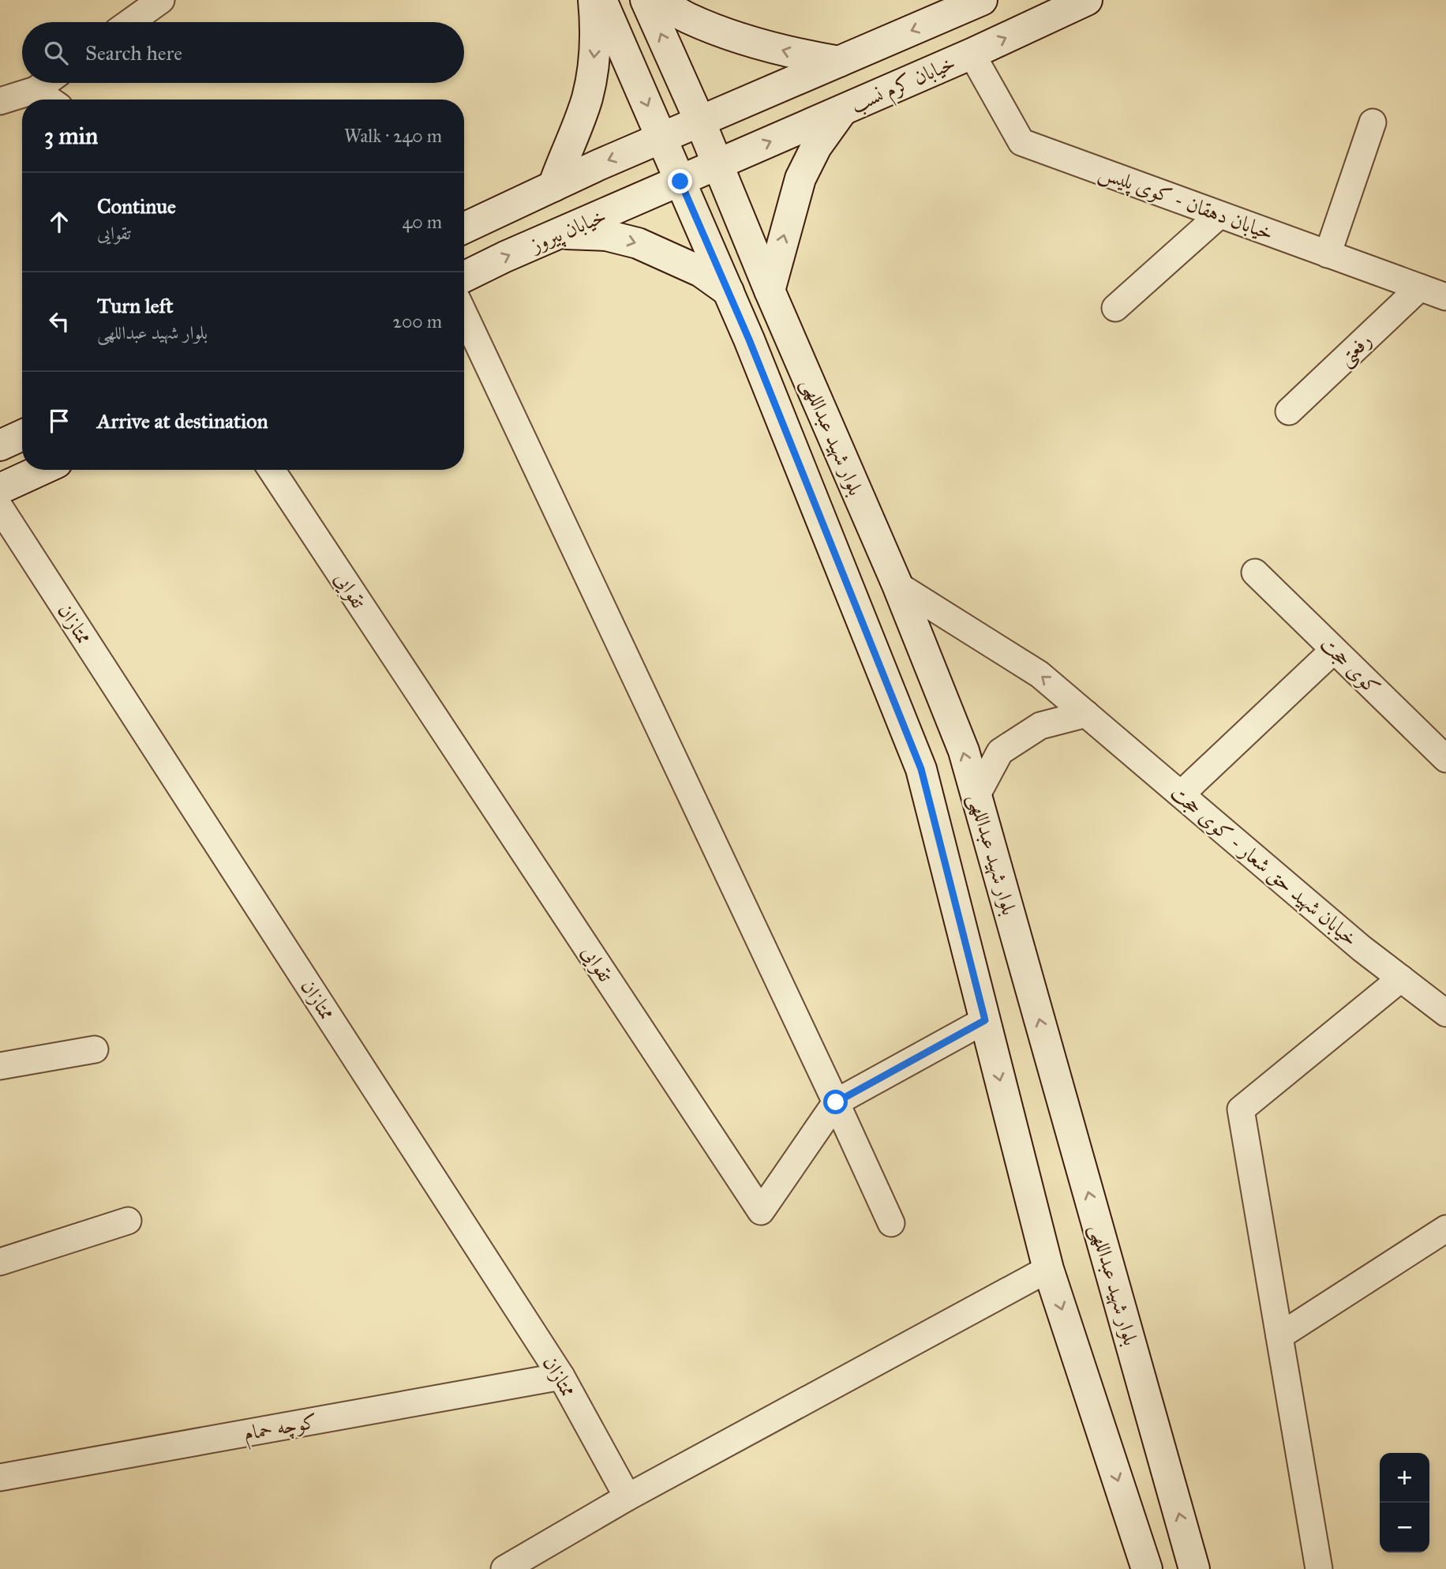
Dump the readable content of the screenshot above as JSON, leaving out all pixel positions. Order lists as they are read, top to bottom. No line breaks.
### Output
{"streets":{"main road":["خیابان کرم نسب","خیابان پیروز","بلوار شهید عبداللهی"],"street":["خیابان دهقان - کوی پلیس","رفعتی","تقوایی","ممتازان","کوی حجت","خیابان شهید حق شعار - کوی حجت","کوچه حمام"]},"crossings":[["خیابان کرم نسب","خیابان دهقان - کوی پلیس"],["خیابان کرم نسب","خیابان پیروز"],["خیابان کرم نسب","بلوار شهید عبداللهی"],["خیابان دهقان - کوی پلیس","رفعتی"],["خیابان پیروز","بلوار شهید عبداللهی"],["بلوار شهید عبداللهی","تقوایی"],["بلوار شهید عبداللهی","خیابان شهید حق شعار - کوی حجت"],["ممتازان","کوچه حمام"]],"page":{"search":"Search here","heading":["3 min","Walk · 240 m"],"list":[["Continue","تقوایی","40 m"],["Turn left","بلوار شهید عبداللهی","200 m"],"Arrive at destination"],"map_buttons":["+","−"]}}
